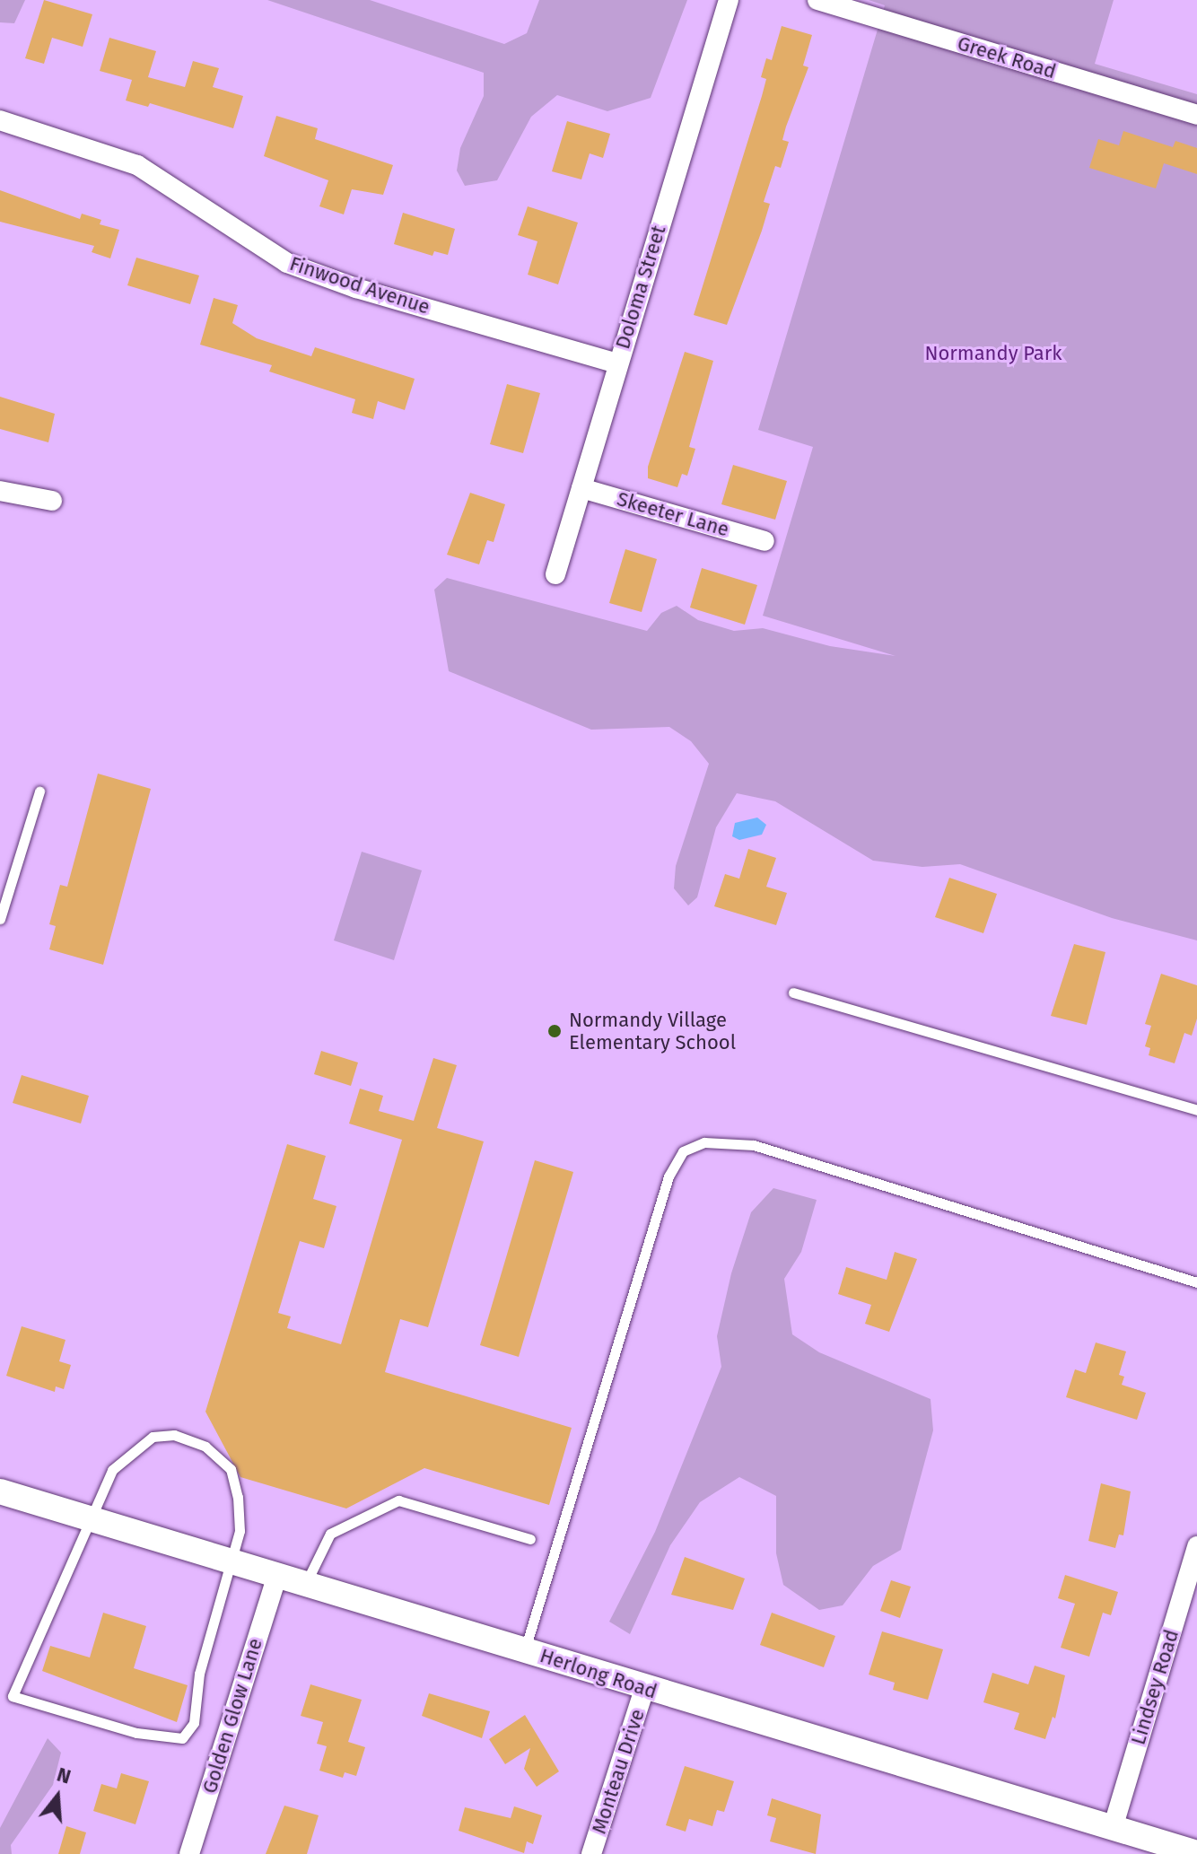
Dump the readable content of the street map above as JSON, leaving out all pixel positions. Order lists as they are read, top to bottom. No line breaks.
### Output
{"streets":{"street":["Greek Road","Finwood Avenue","Doloma Street","Skeeter Lane","Herlong Road","Lindsey Road","Golden Glow Lane","Monteau Drive"]},"crossings":[["Finwood Avenue","Doloma Street"],["Doloma Street","Skeeter Lane"],["Herlong Road","Lindsey Road"],["Herlong Road","Golden Glow Lane"],["Herlong Road","Monteau Drive"]],"parks":["Normandy Park"],"places":["Normandy Village Elementary School"],"north":"top"}
